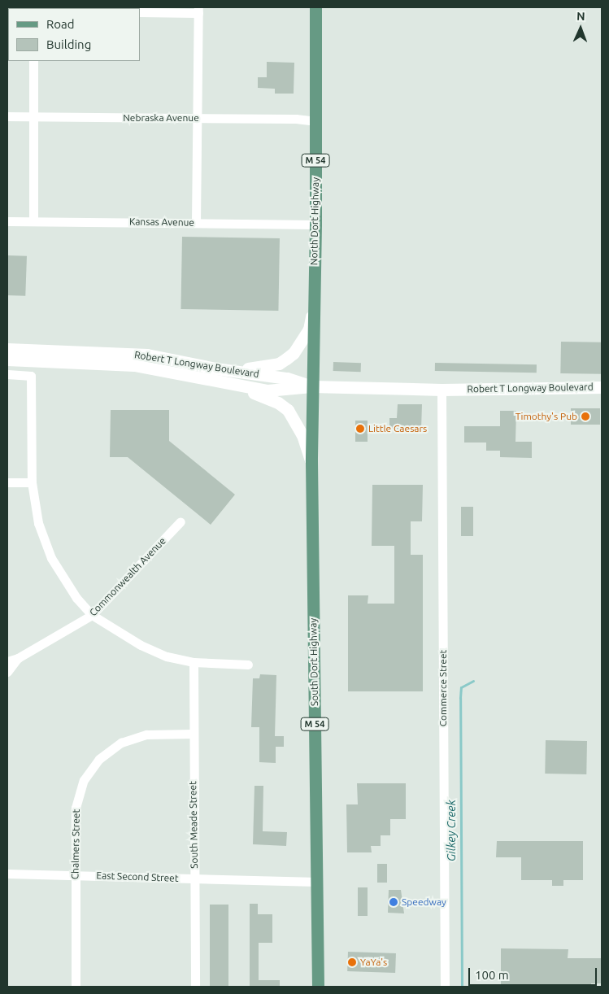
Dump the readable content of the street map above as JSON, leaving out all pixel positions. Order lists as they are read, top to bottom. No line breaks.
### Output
{"streets":{"main road":["M 54","North Dort Highway","South Dort Highway"],"street":["Nebraska Avenue","Kansas Avenue","Robert T Longway Boulevard","Commonwealth Avenue","Commerce Street","South Meade Street","Chalmers Street","East Second Street"]},"crossings":[["Nebraska Avenue","North Dort Highway"],["North Dort Highway","Kansas Avenue"],["North Dort Highway","Robert T Longway Boulevard"],["North Dort Highway","South Dort Highway"],["Robert T Longway Boulevard","South Dort Highway"],["Robert T Longway Boulevard","Commerce Street"],["South Dort Highway","East Second Street"],["South Meade Street","Chalmers Street"],["South Meade Street","East Second Street"],["Chalmers Street","East Second Street"]],"water":["Gilkey Creek"],"places":["Timothy's Pub","Little Caesars","Speedway","YaYa's"],"legend":["Road","Building"],"scale_bar":"100 m","north":"top"}
